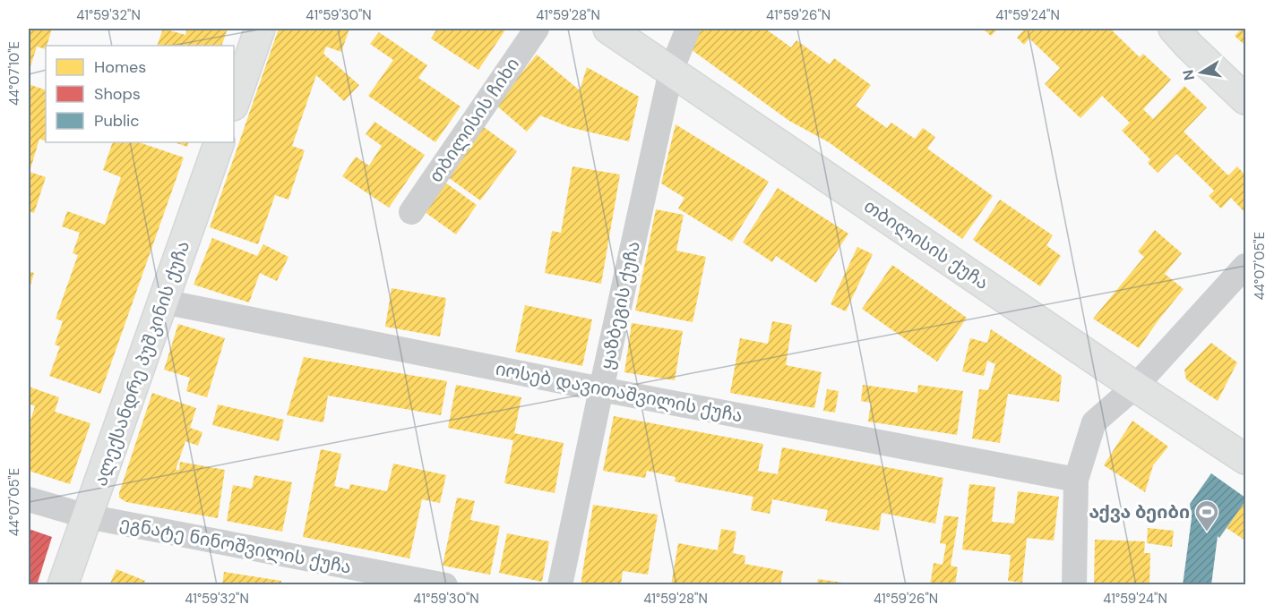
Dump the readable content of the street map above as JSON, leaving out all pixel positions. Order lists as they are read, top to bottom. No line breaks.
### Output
{"streets":{"main road":["თბილისის ქუჩა","ალექსანდრე პუშკინის ქუჩა"],"street":["თბილისის ჩიხი","ყაზბეგის ქუჩა","იოსებ დავითაშვილის ქუჩა","ეგნატე ნინოშვილის ქუჩა"]},"crossings":[["თბილისის ქუჩა","ყაზბეგის ქუჩა"],["ყაზბეგის ქუჩა","იოსებ დავითაშვილის ქუჩა"],["ალექსანდრე პუშკინის ქუჩა","იოსებ დავითაშვილის ქუჩა"],["ალექსანდრე პუშკინის ქუჩა","ეგნატე ნინოშვილის ქუჩა"]],"places":{"sports":["აქვა ბეიბი"]},"legend":["Homes","Shops","Public"],"north":"left","coordinates":["41°59'32\"N","41°59'30\"N","41°59'28\"N","41°59'26\"N","41°59'24\"N","44°07'10\"E","44°07'05\"E"]}
